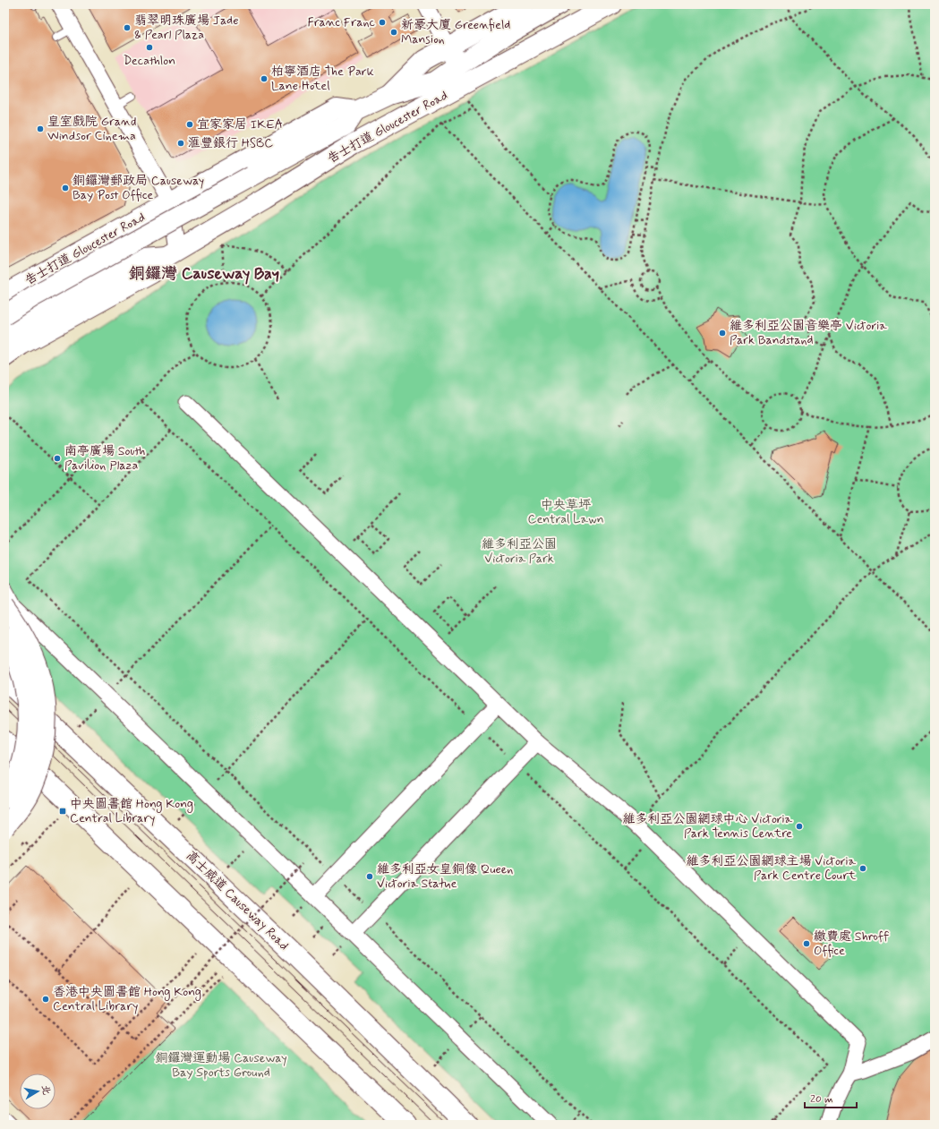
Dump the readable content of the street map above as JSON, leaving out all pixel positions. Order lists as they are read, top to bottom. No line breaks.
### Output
{"streets":{"main road":["告士打道 Gloucester Road","高士威道 Causeway Road"]},"districts":["銅鑼灣 Causeway Bay"],"parks":["中央草坪 Central Lawn","維多利亞公園 Victoria Park","銅鑼灣運動場 Causeway Bay Sports Ground"],"places":{"other":["Franc Franc","翡翠明珠廣場 Jade & Pearl Plaza","新豪大廈 Greenfield Mansion","Decathlon","柏寧酒店 The Park Lane Hotel","宜家家居 IKEA","皇室戲院 Grand Windsor Cinema","滙豐銀行 HSBC","銅鑼灣郵政局 Causeway Bay Post Office","維多利亞公園音樂亭 Victoria Park Bandstand","南亭廣場 South Pavilion Plaza","維多利亞公園網球中心 Victoria Park Tennis Centre","維多利亞公園網球主場 Victoria Park Centre Court","維多利亞女皇銅像 Queen Victoria Statue","繳費處 Shroff Office","香港中央圖書館 Hong Kong Central Library"],"transit":["中央圖書館 Hong Kong Central Library"]},"scale_bar":"20 m","north":"right"}
